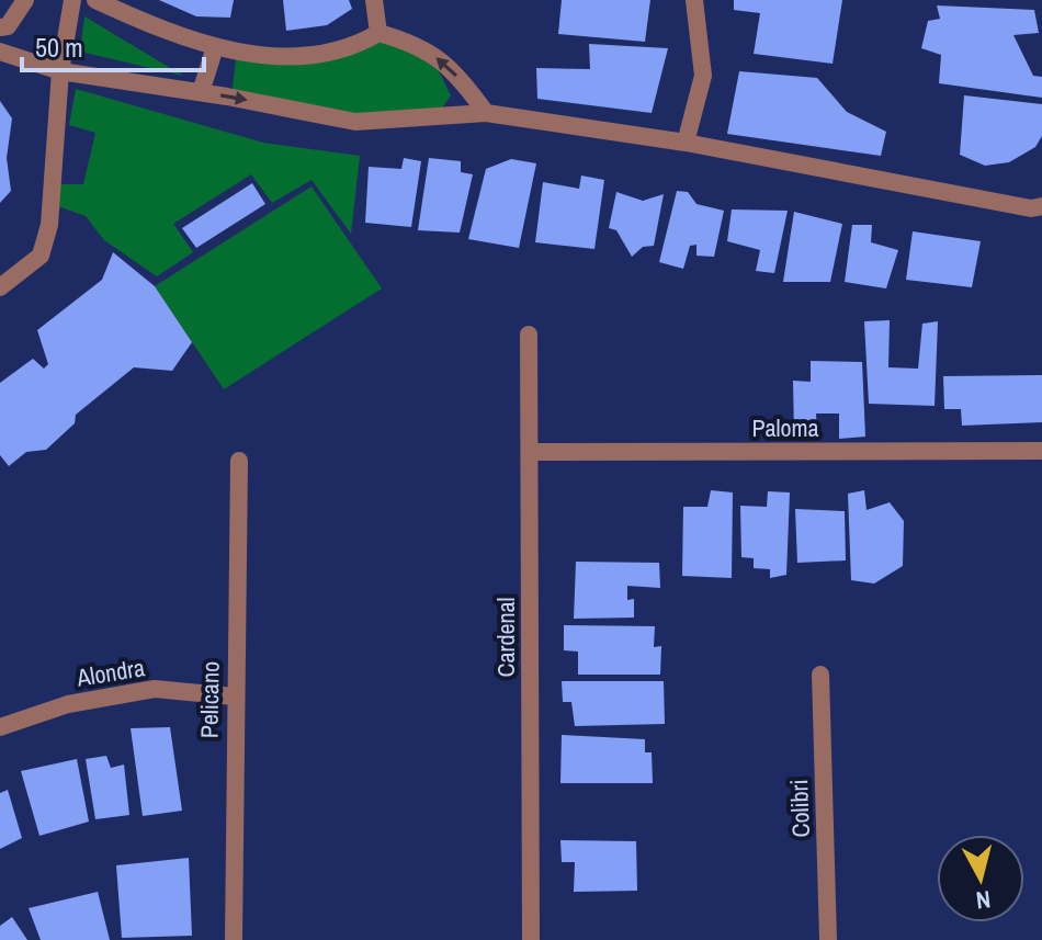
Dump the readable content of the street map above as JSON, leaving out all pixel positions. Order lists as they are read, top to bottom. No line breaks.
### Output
{"streets":{"street":["Paloma","Cardenal","Alondra","Pelicano","Colibri"]},"crossings":[["Paloma","Cardenal"],["Alondra","Pelicano"]],"scale_bar":"50 m","north":"bottom"}
